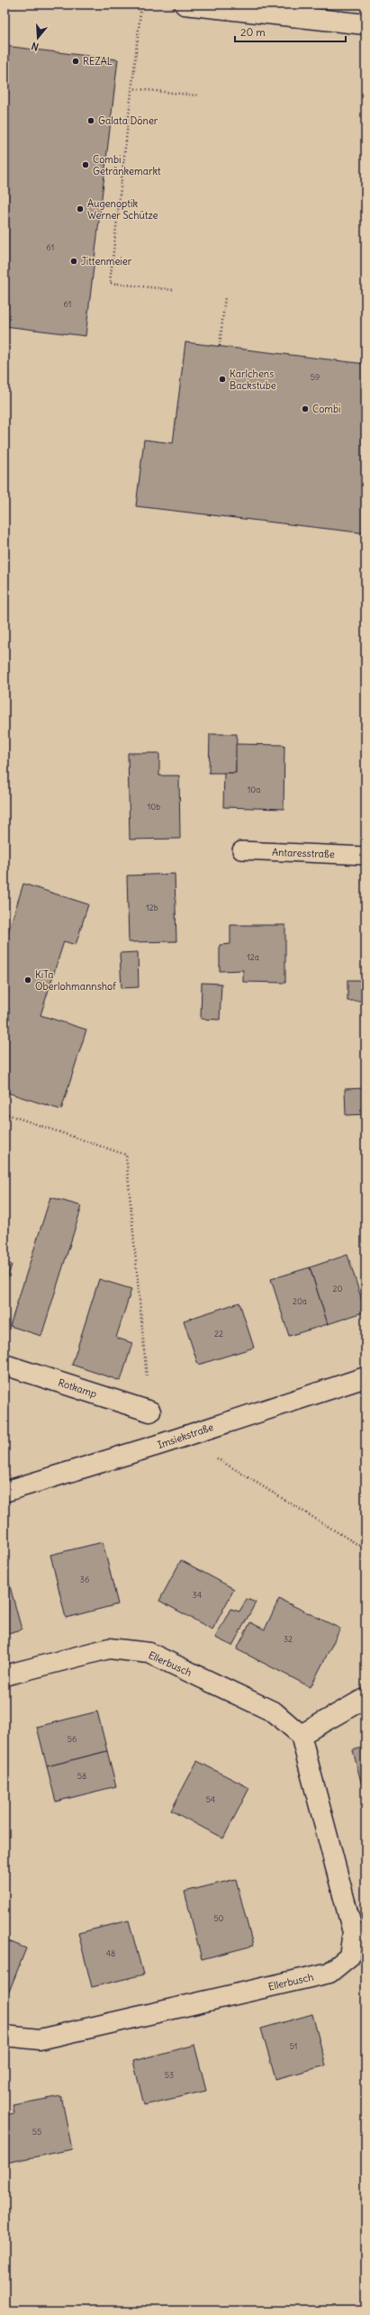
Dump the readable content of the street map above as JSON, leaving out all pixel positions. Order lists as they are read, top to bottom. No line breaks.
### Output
{"streets":{"street":["Rotkamp","Imsiekstraße","Ellerbusch"],"lane":["Antaresstraße"]},"places":["REZAL","Galata Döner","Combi Getränkemarkt","Augenoptik Werner Schütze","Jittenmeier","Karlchens Backstube","Combi","KiTa Oberlohmannshof"],"house_numbers":["61","61","59","10a","10b","12b","12a","20","20a","22","36","34","32","56","58","54","50","48","51","53","55"],"scale_bar":"20 m","north":"bottom"}
